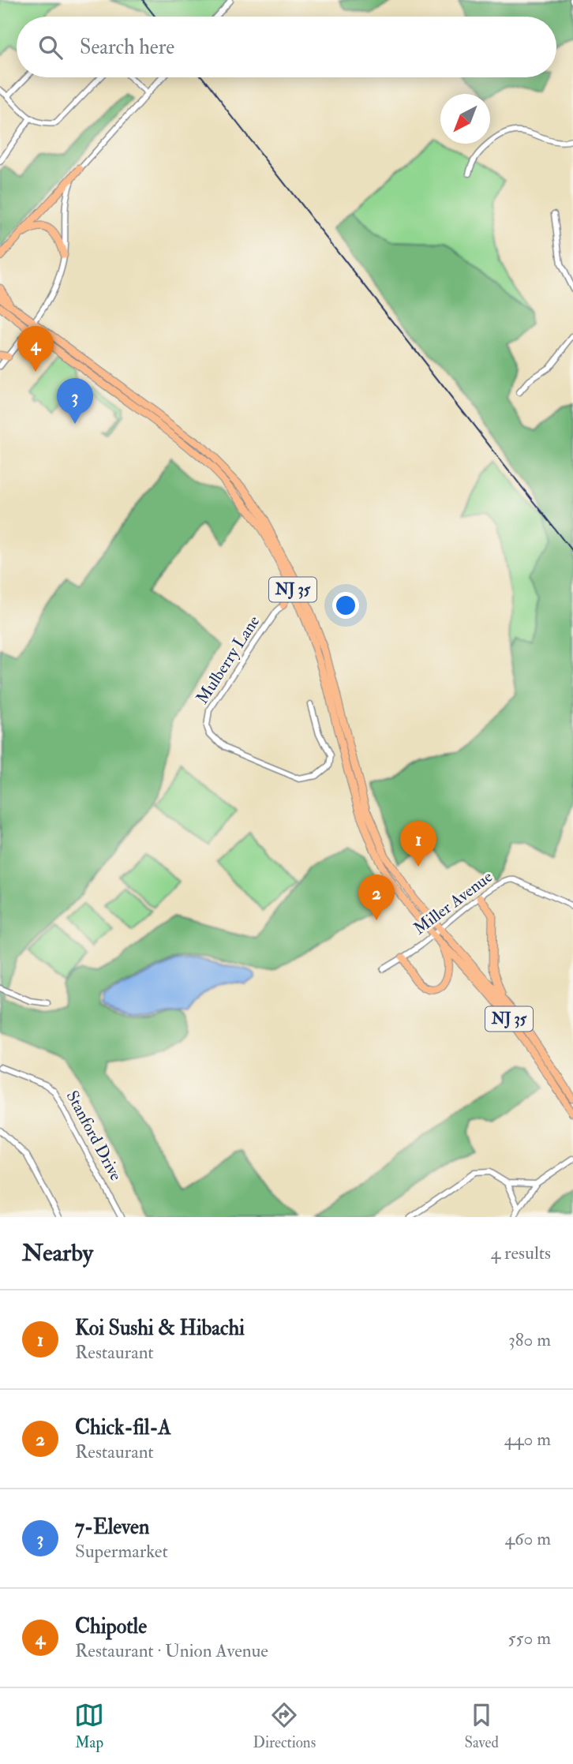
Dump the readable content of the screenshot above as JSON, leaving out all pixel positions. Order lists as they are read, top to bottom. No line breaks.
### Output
{"streets":{"highway":["NJ 35"],"street":["Mulberry Lane","Miller Avenue","Stanford Drive"]},"crossings":[["NJ 35","Miller Avenue"]],"north":"bottom left","page":{"search":"Search here","pins":["4","3","1","2"],"heading":["Nearby","4 results"],"list":[{"mark":"1","name":"Koi Sushi & Hibachi","note":"Restaurant","value":"380 m"},{"mark":"2","name":"Chick-fil-A","note":"Restaurant","value":"440 m"},{"mark":"3","name":"7-Eleven","note":"Supermarket","value":"460 m"},{"mark":"4","name":"Chipotle","note":"Restaurant · Union Avenue","value":"550 m"}],"nav":["Map","Directions","Saved"]}}
